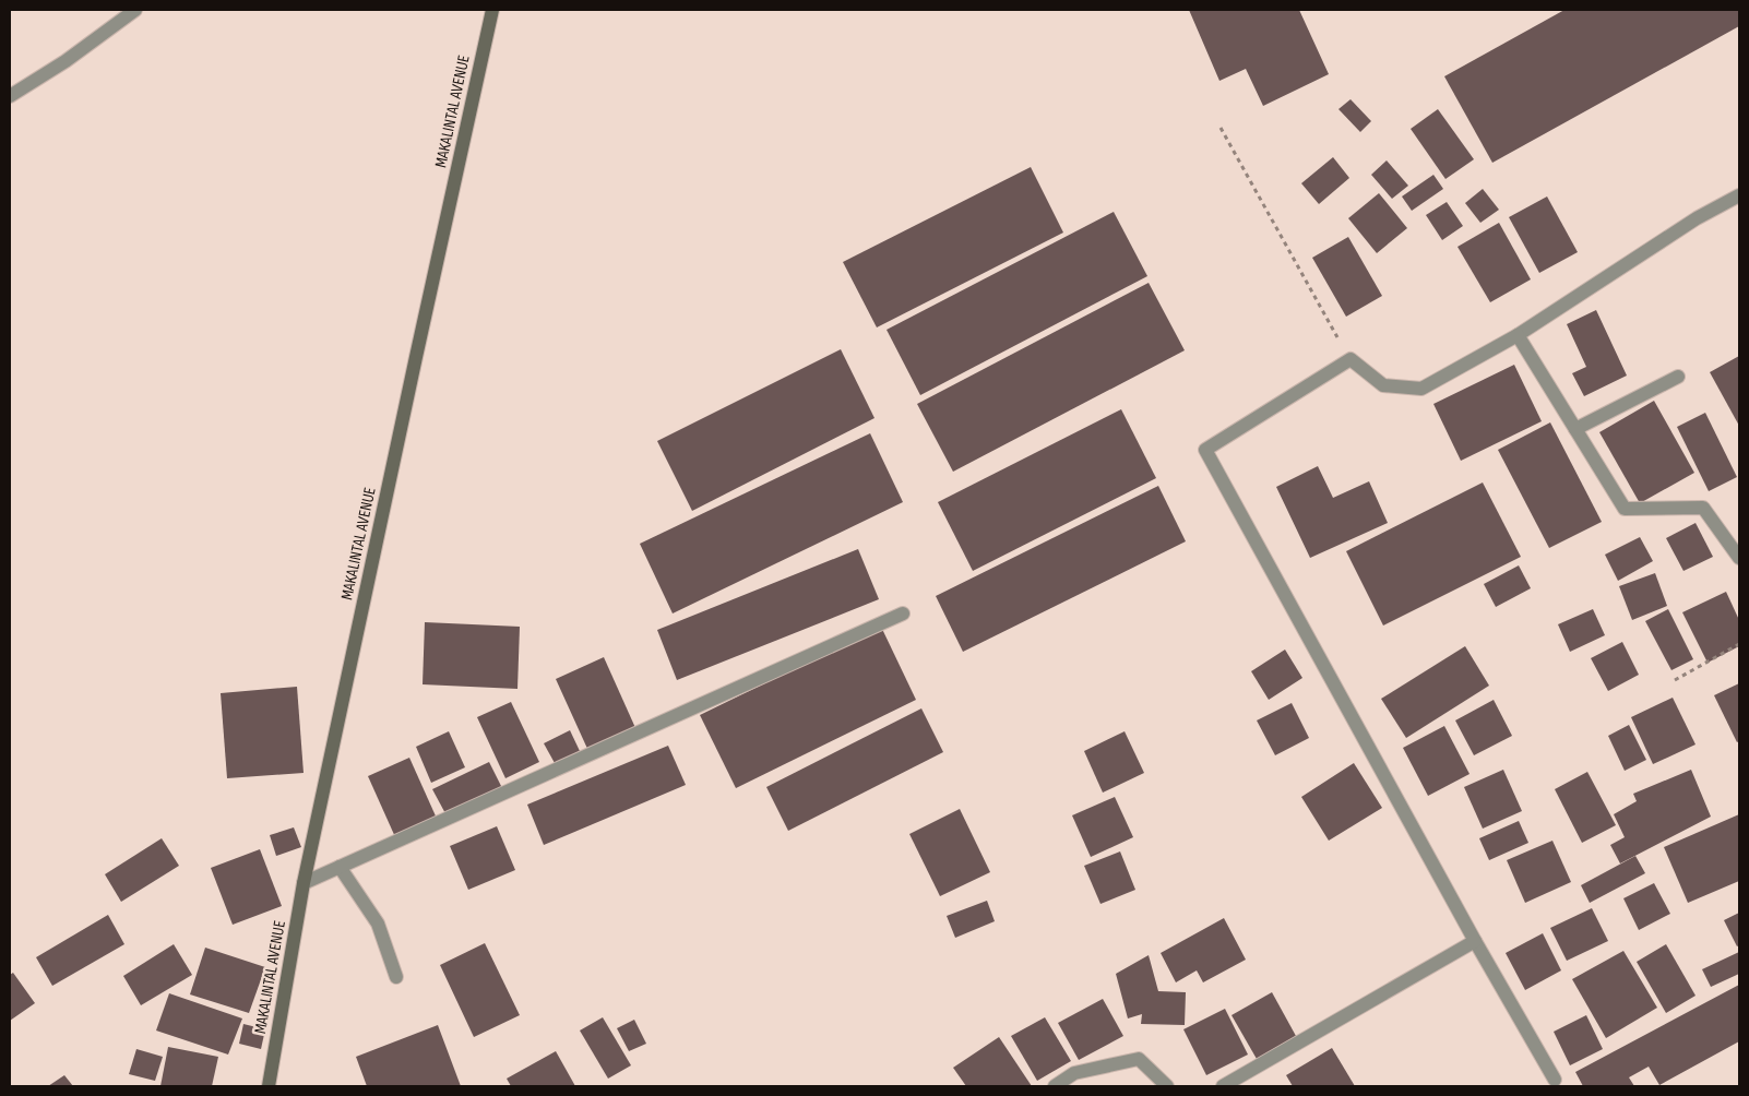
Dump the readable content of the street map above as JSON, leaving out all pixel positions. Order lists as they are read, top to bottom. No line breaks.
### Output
{"streets":{"main road":["MAKALINTAL AVENUE"]}}
